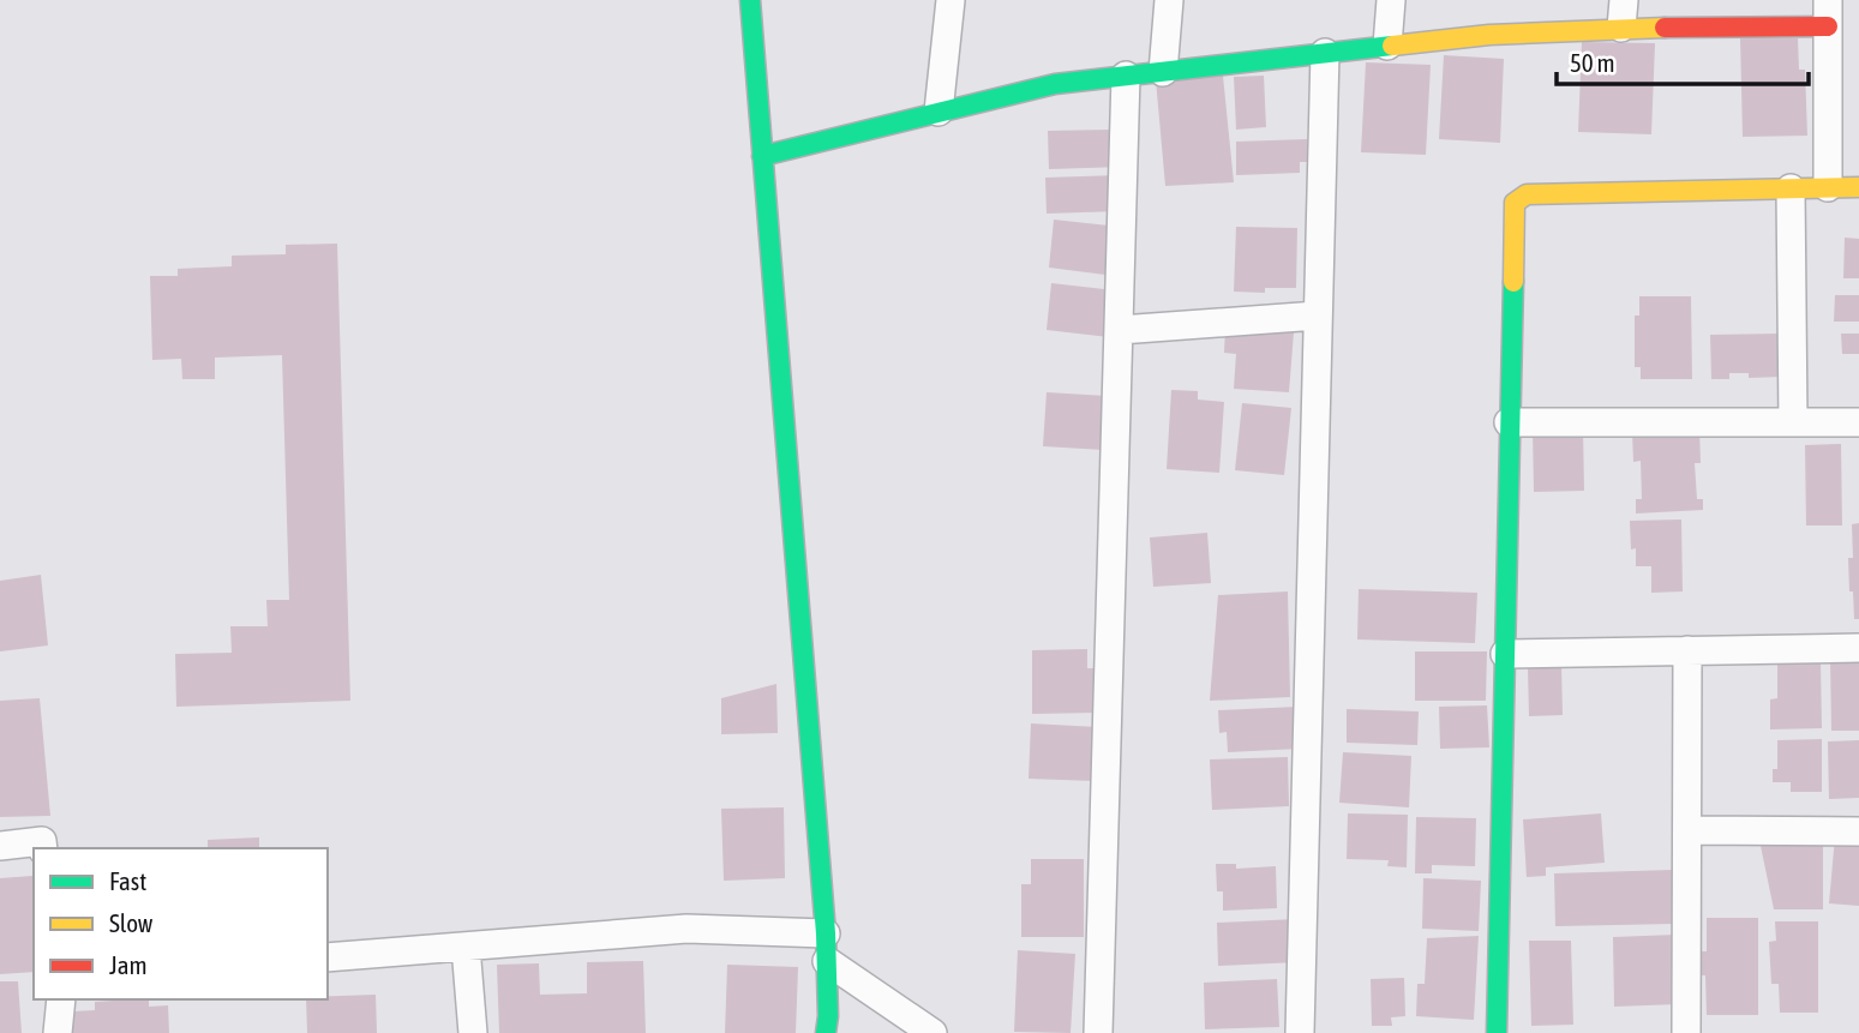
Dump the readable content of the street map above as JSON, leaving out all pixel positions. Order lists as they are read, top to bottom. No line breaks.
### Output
{"legend":["Fast","Slow","Jam"],"scale_bar":"50 m"}
